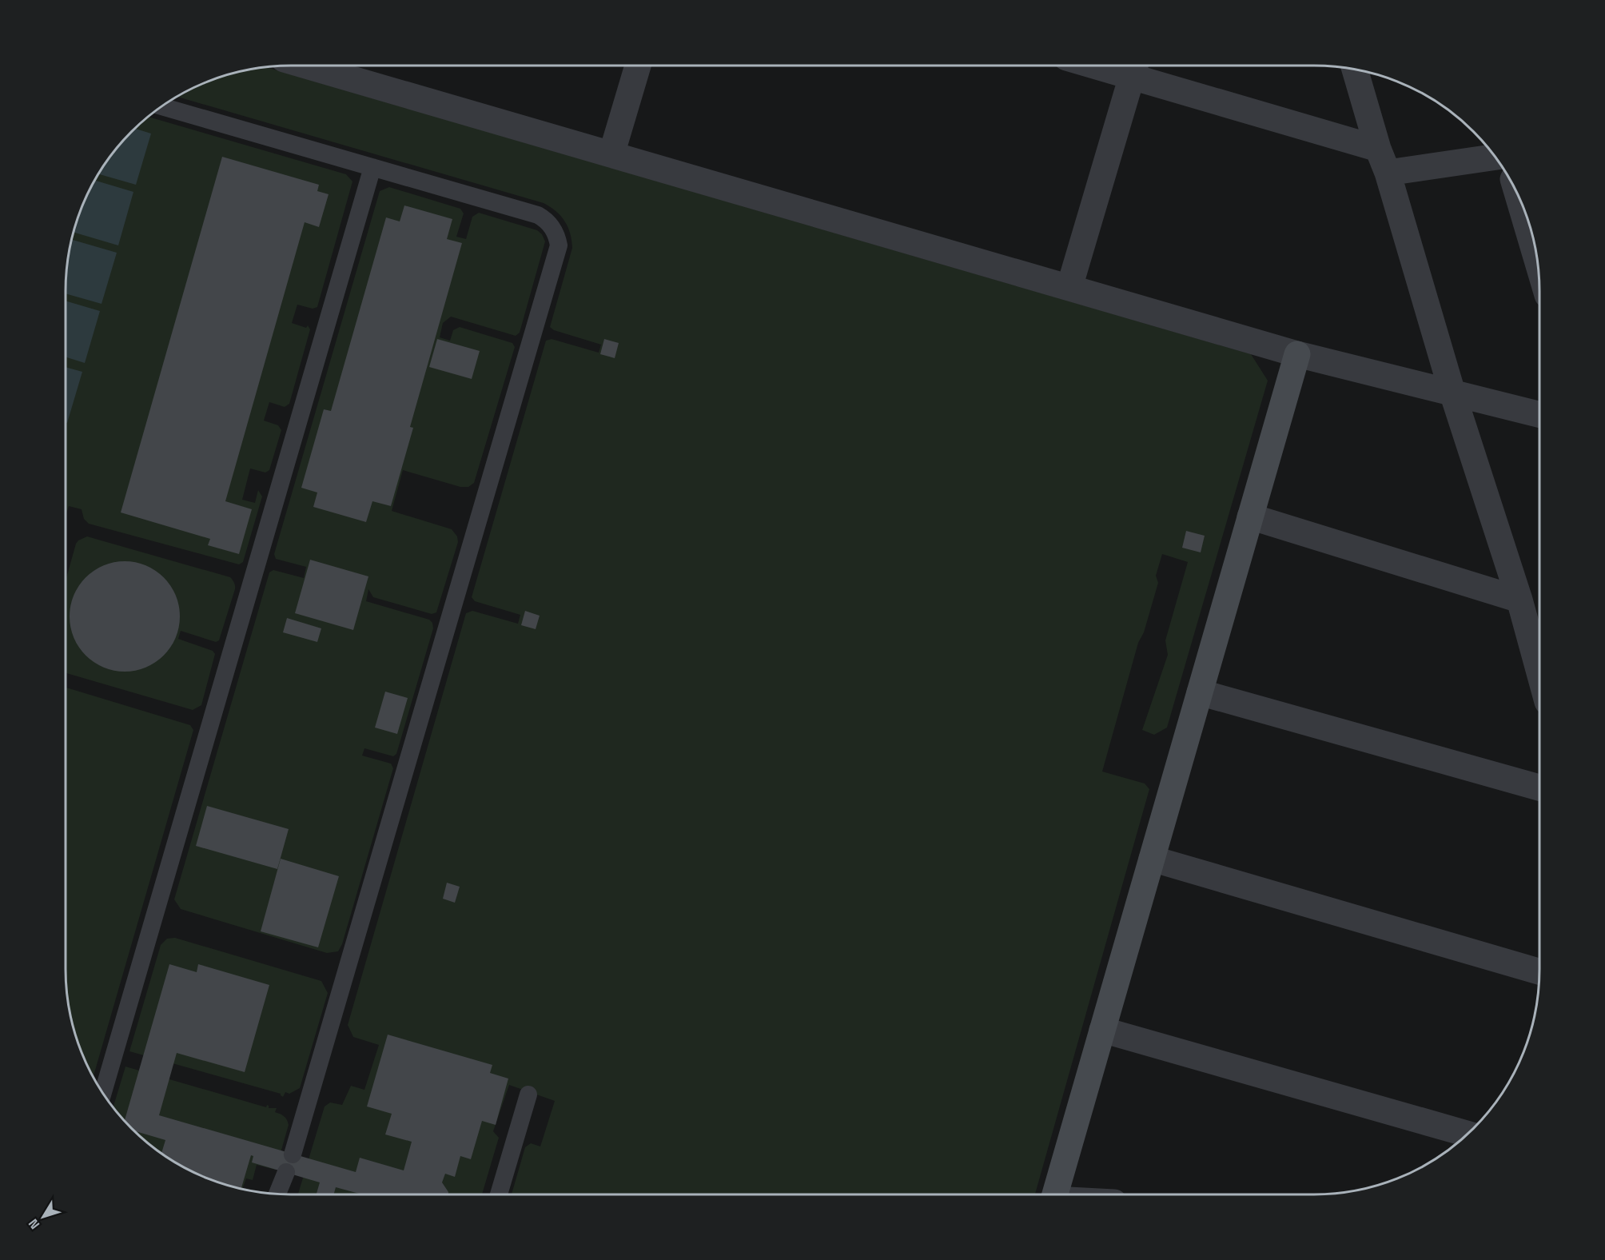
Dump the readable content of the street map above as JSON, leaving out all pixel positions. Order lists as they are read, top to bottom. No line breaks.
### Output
{"north":"bottom left"}
